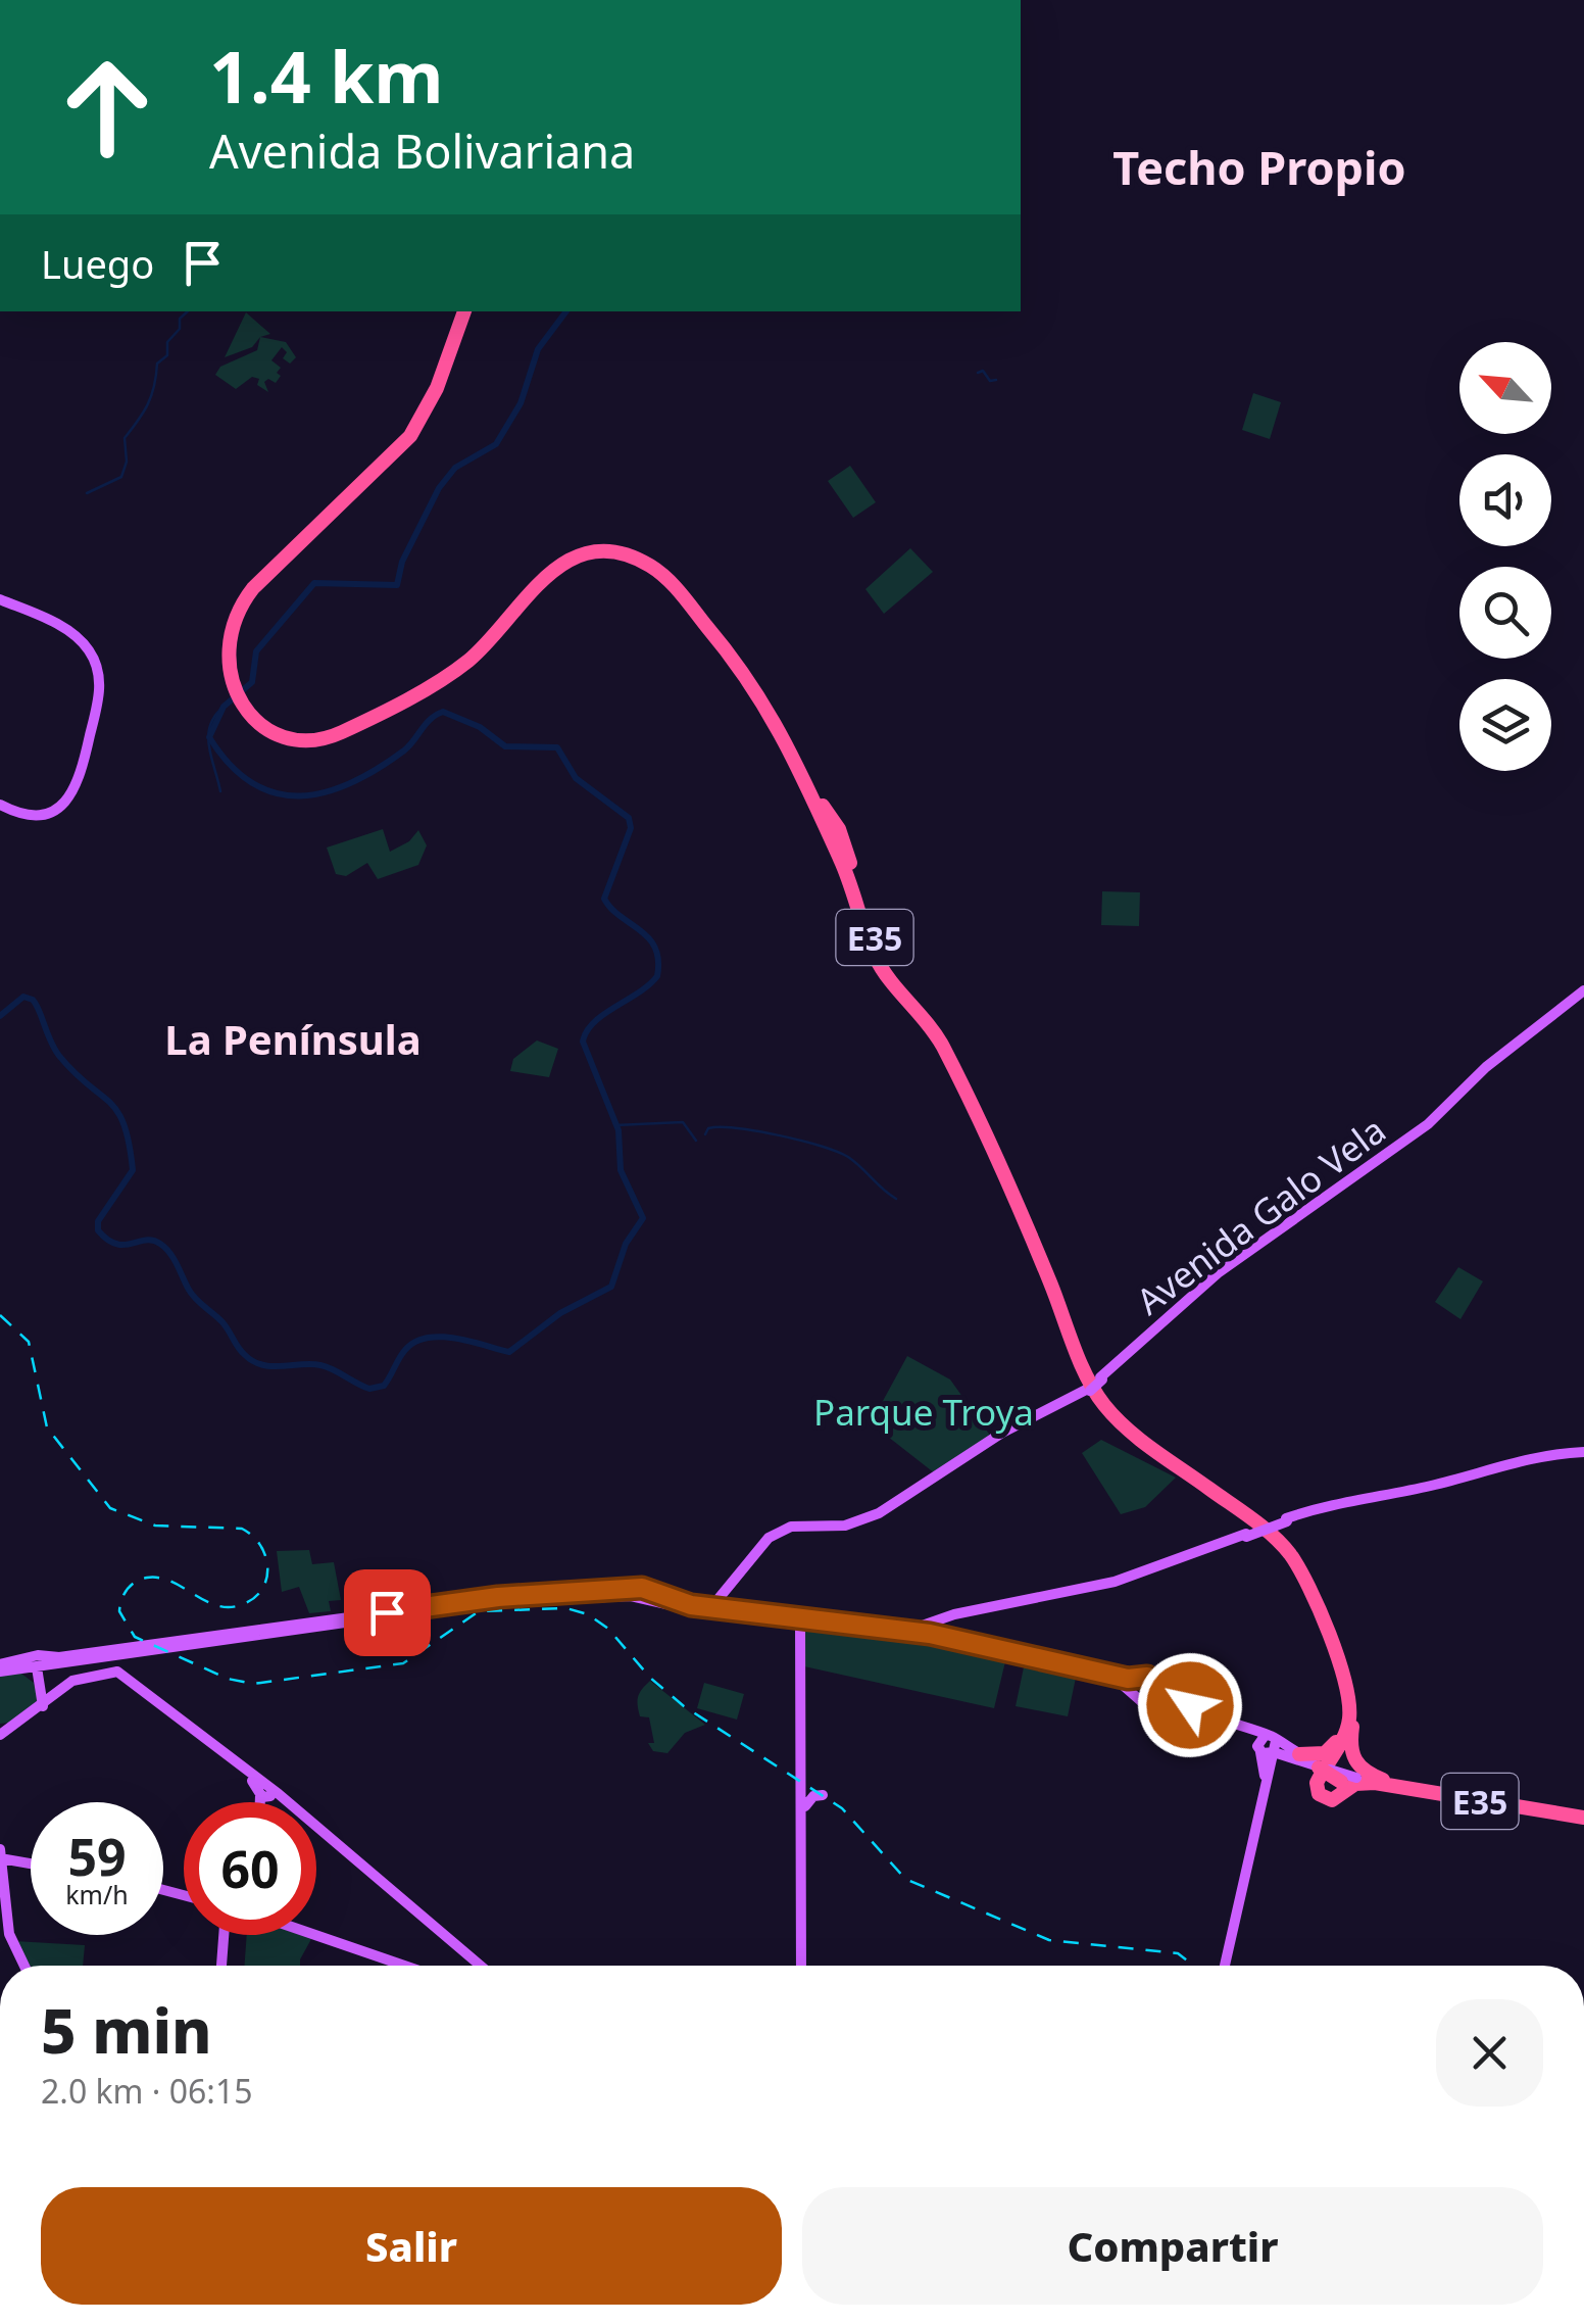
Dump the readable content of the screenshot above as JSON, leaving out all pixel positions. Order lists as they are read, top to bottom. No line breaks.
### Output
{"streets":{"highway":["E35"],"main road":["Avenida Galo Vela"]},"districts":["Techo Propio","La Península"],"parks":["Parque Troya"],"north":"top left","page":{"turn":["1.4 km","Avenida Bolivariana"],"then":"Luego","speed":"59 km/h","limit":"60","heading":["5 min","2.0 km · 06:15"],"buttons":["Salir","Compartir"]}}
